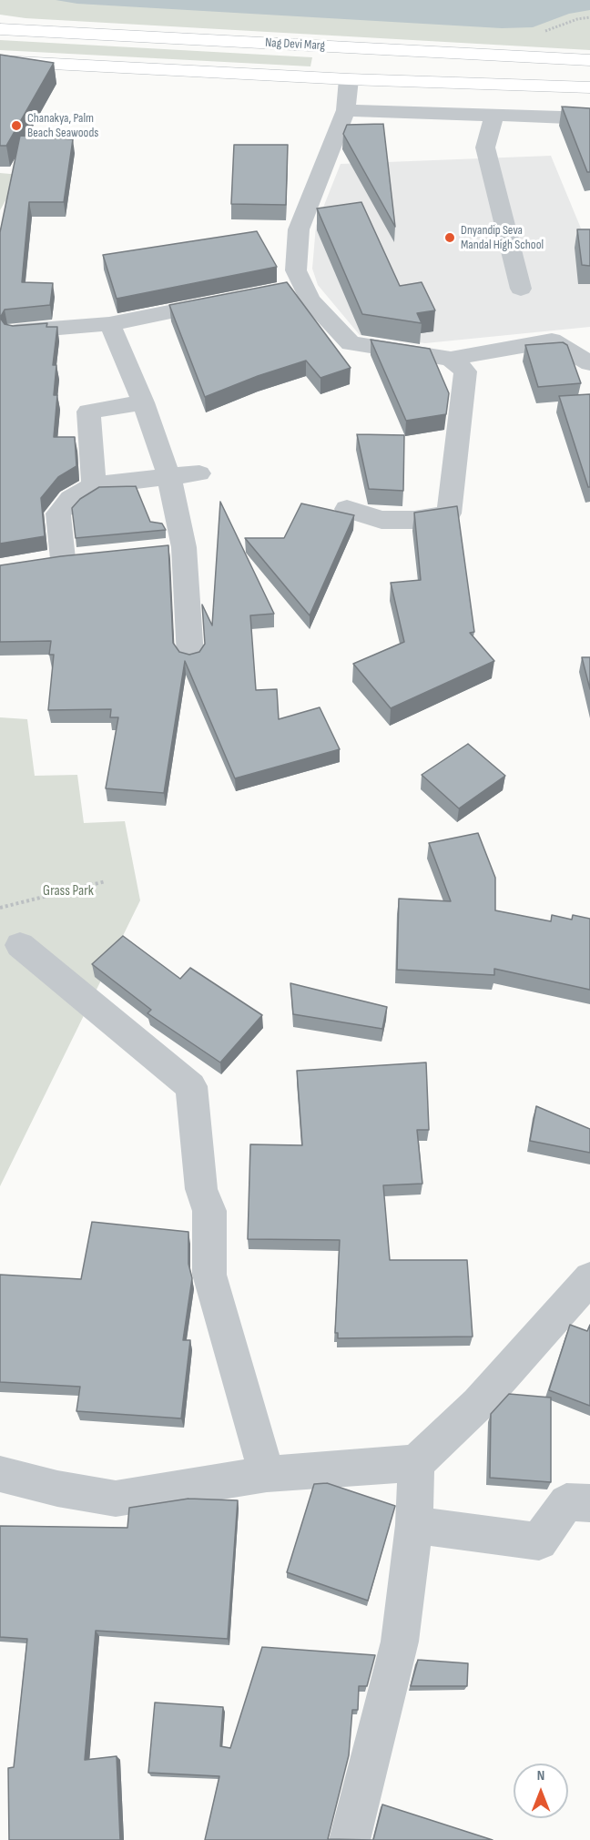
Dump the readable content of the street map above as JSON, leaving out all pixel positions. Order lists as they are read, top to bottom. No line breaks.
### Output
{"streets":{"main road":["Nag Devi Marg"]},"parks":["Grass Park"],"places":["Chanakya, Palm Beach Seawoods","Dnyandip Seva Mandal High School"],"north":"top"}
